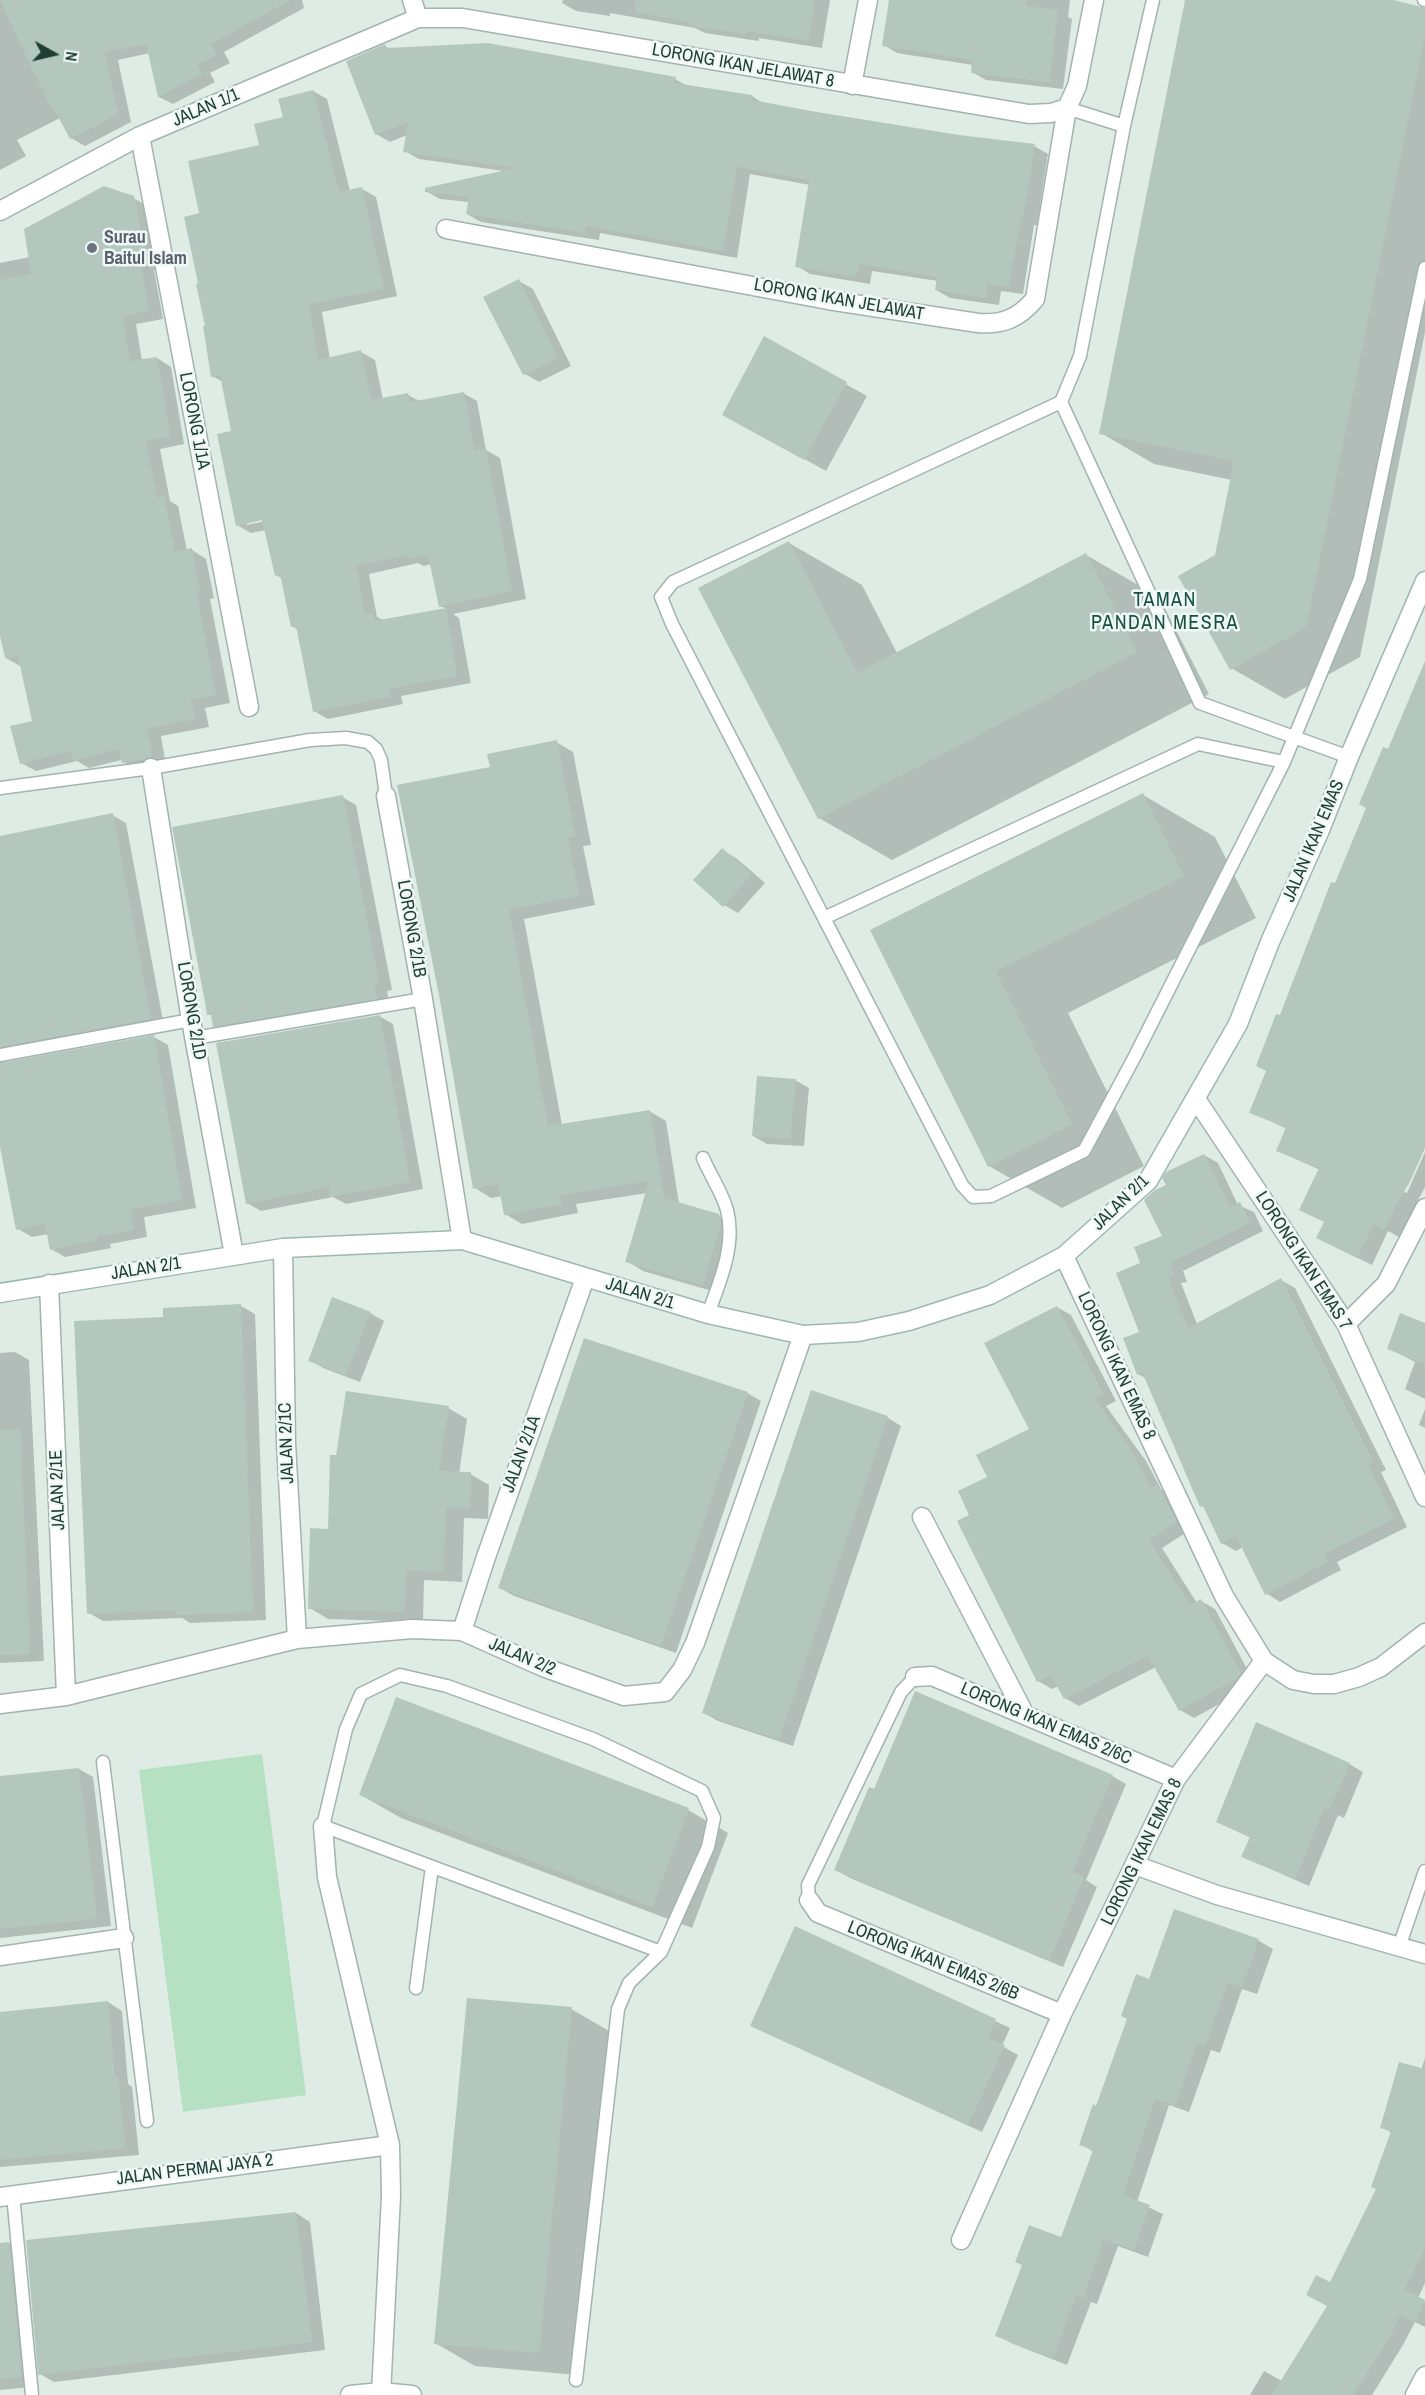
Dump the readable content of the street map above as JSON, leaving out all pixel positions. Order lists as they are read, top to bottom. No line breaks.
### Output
{"streets":{"street":["LORONG IKAN JELAWAT 8","JALAN 1/1","LORONG IKAN JELAWAT","LORONG 1/1A","JALAN IKAN EMAS","LORONG 2/1B","LORONG 2/1D","JALAN 2/1","LORONG IKAN EMAS 7","LORONG IKAN EMAS 8","JALAN 2/1C","JALAN 2/1A","JALAN 2/1E","JALAN 2/2","LORONG IKAN EMAS 2/6C","LORONG IKAN EMAS 2/6B","JALAN PERMAI JAYA 2"]},"crossings":[["LORONG IKAN JELAWAT 8","JALAN 1/1"],["LORONG IKAN JELAWAT 8","LORONG IKAN JELAWAT"],["JALAN 1/1","LORONG 1/1A"],["JALAN IKAN EMAS","JALAN 2/1"],["JALAN IKAN EMAS","LORONG IKAN EMAS 7"],["LORONG 2/1B","LORONG 2/1D"],["LORONG 2/1B","JALAN 2/1"],["LORONG 2/1D","JALAN 2/1"],["JALAN 2/1","LORONG IKAN EMAS 7"],["JALAN 2/1","LORONG IKAN EMAS 8"],["JALAN 2/1","JALAN 2/1C"],["JALAN 2/1","JALAN 2/1A"],["JALAN 2/1","JALAN 2/1E"],["JALAN 2/1","JALAN 2/2"],["LORONG IKAN EMAS 8","LORONG IKAN EMAS 2/6C"],["LORONG IKAN EMAS 8","LORONG IKAN EMAS 2/6B"],["JALAN 2/1C","JALAN 2/2"],["JALAN 2/1A","JALAN 2/2"],["JALAN 2/1E","JALAN 2/2"]],"districts":["TAMAN PANDAN MESRA"],"places":["Surau Baitul Islam"],"north":"right"}
